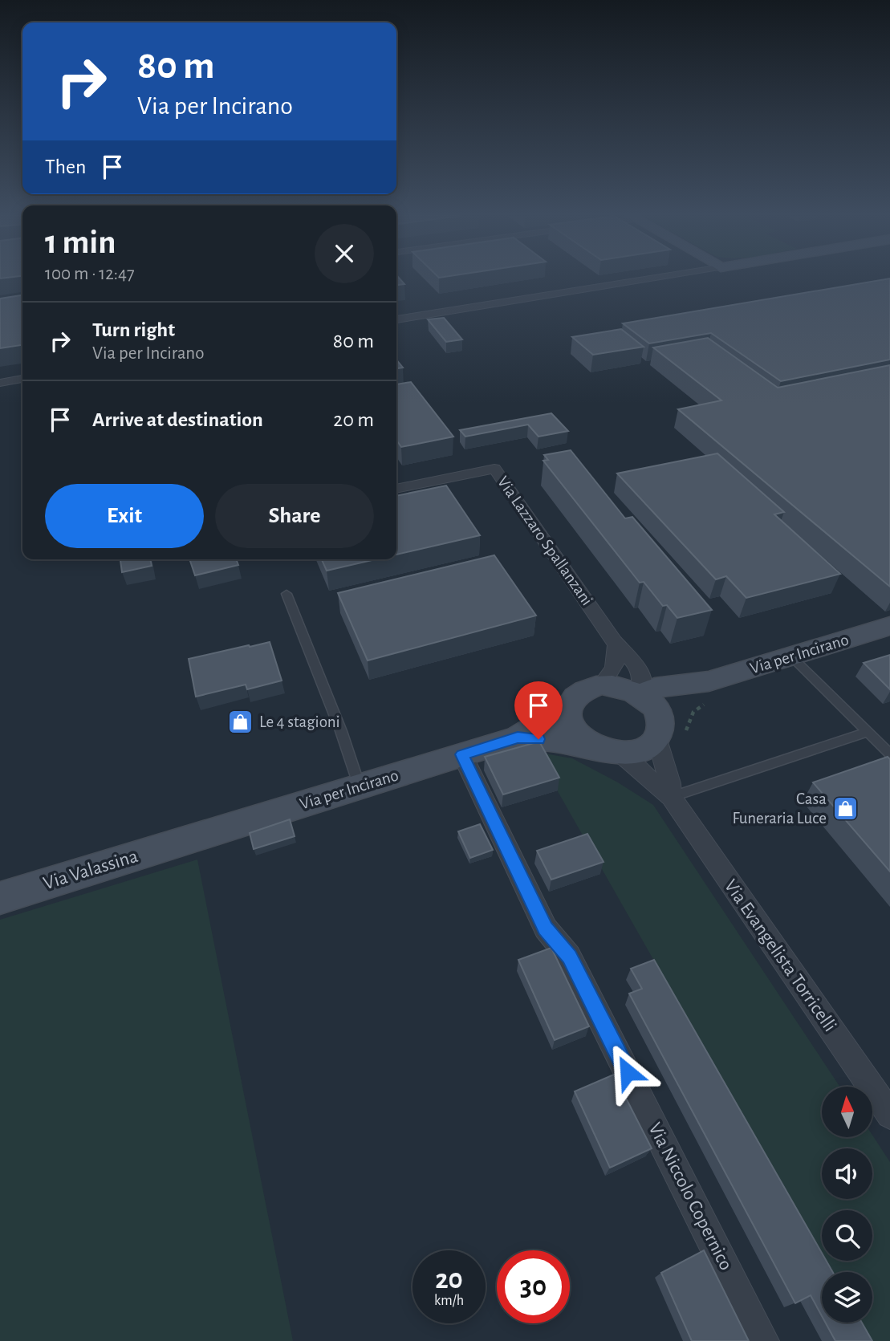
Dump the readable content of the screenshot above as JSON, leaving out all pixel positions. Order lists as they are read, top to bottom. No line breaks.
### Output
{"streets":{"street":["Via Lazzaro Spallanzani","Via per Incirano","Via Valassina","Via Evangelista Torricelli","Via Niccolo Copernico"]},"crossings":[["Via Lazzaro Spallanzani","Via per Incirano"],["Via Lazzaro Spallanzani","Via Evangelista Torricelli"],["Via per Incirano","Via Valassina"],["Via per Incirano","Via Evangelista Torricelli"],["Via per Incirano","Via Niccolo Copernico"]],"places":{"shop":["Le 4 stagioni","Casa Funeraria Luce"]},"north":"top","page":{"turn":["80 m","Via per Incirano"],"then":"Then","heading":["1 min","100 m · 12:47"],"list":[{"name":"Turn right","note":"Via per Incirano","value":"80 m"},{"name":"Arrive at destination","value":"20 m"}],"buttons":["Exit","Share"],"speed":"20 km/h","limit":"30"}}
